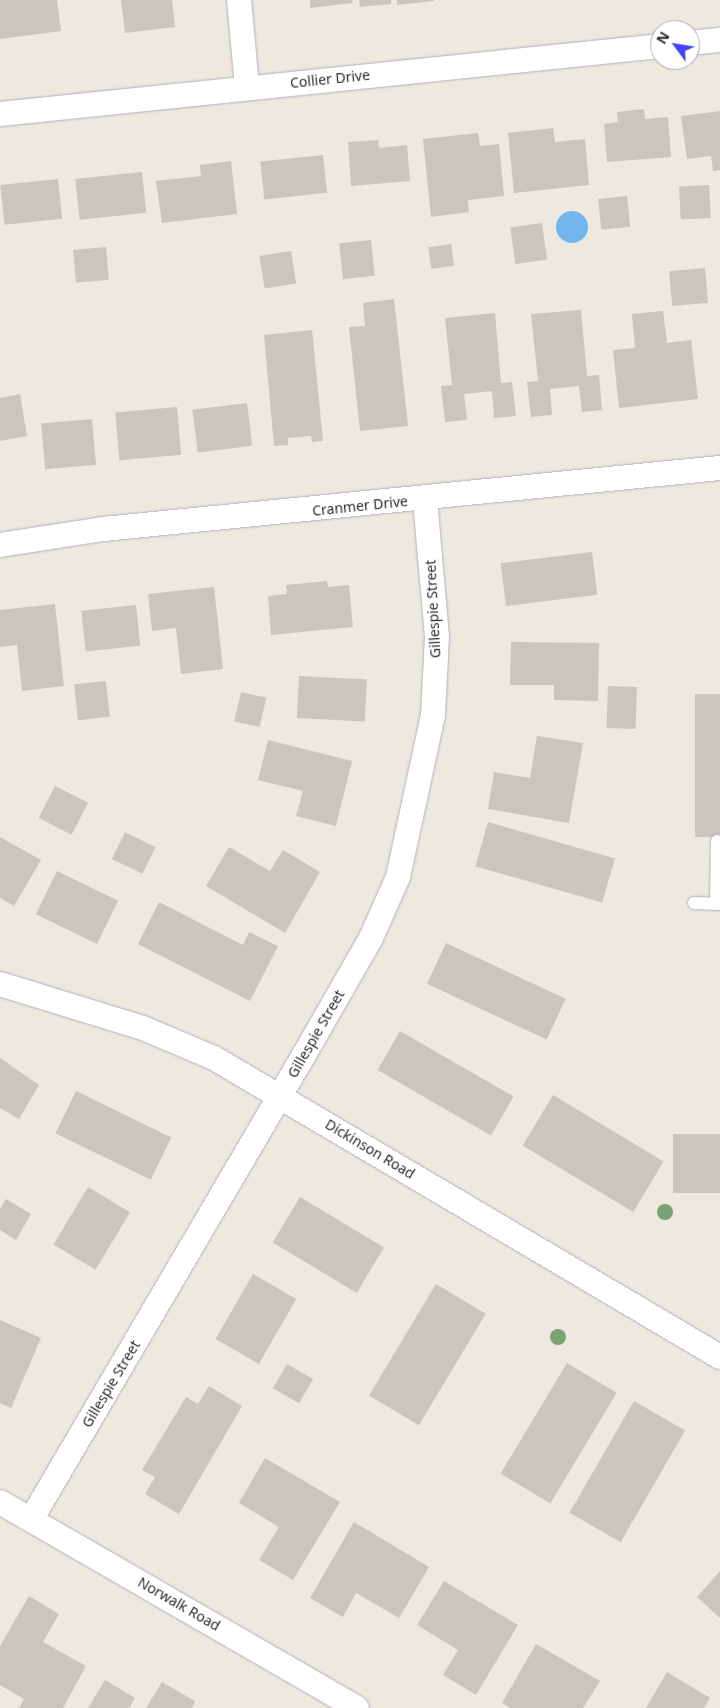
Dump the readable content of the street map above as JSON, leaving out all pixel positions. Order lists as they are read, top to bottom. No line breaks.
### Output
{"streets":{"street":["Collier Drive","Cranmer Drive","Gillespie Street","Dickinson Road","Norwalk Road"]},"crossings":[["Cranmer Drive","Gillespie Street"],["Gillespie Street","Dickinson Road"],["Gillespie Street","Norwalk Road"]],"north":"top left"}
